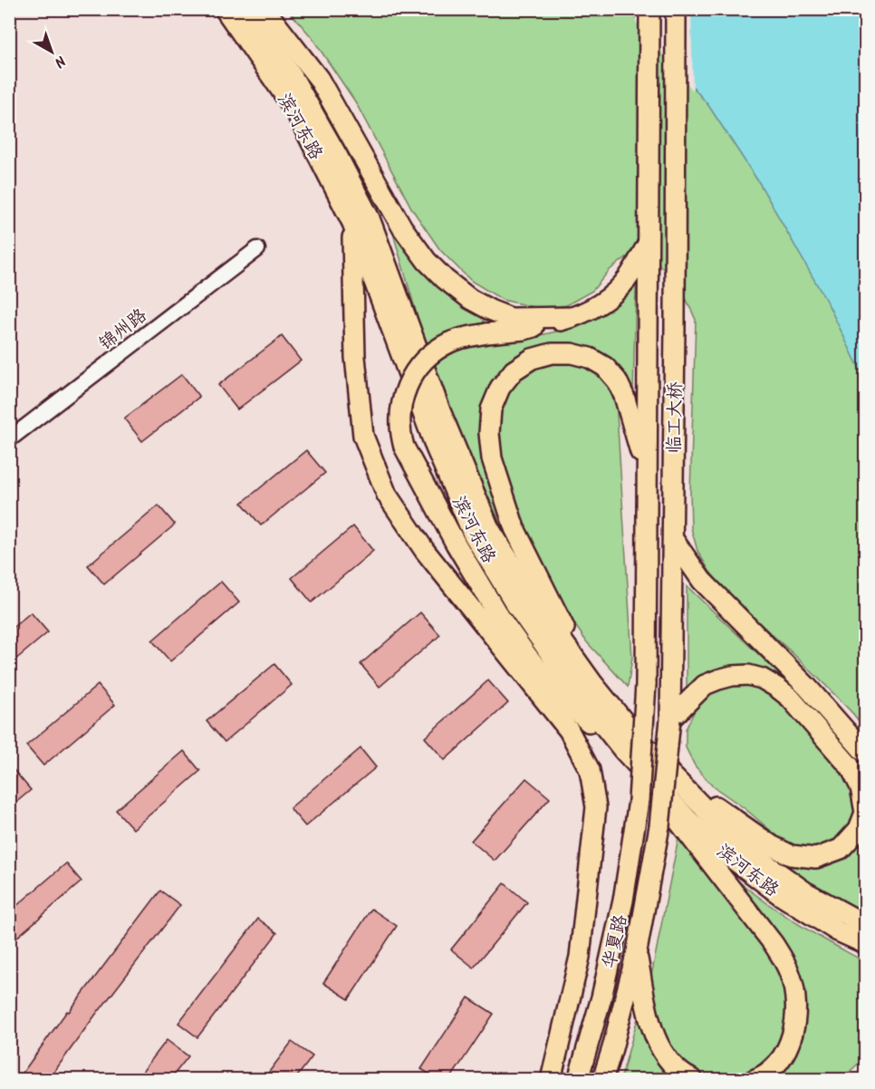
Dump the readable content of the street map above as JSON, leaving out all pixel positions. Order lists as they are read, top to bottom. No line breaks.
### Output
{"streets":{"main road":["滨河东路","临工大桥","华夏路"],"street":["锦州路"]},"crossings":[["临工大桥","华夏路"]],"north":"bottom right"}
